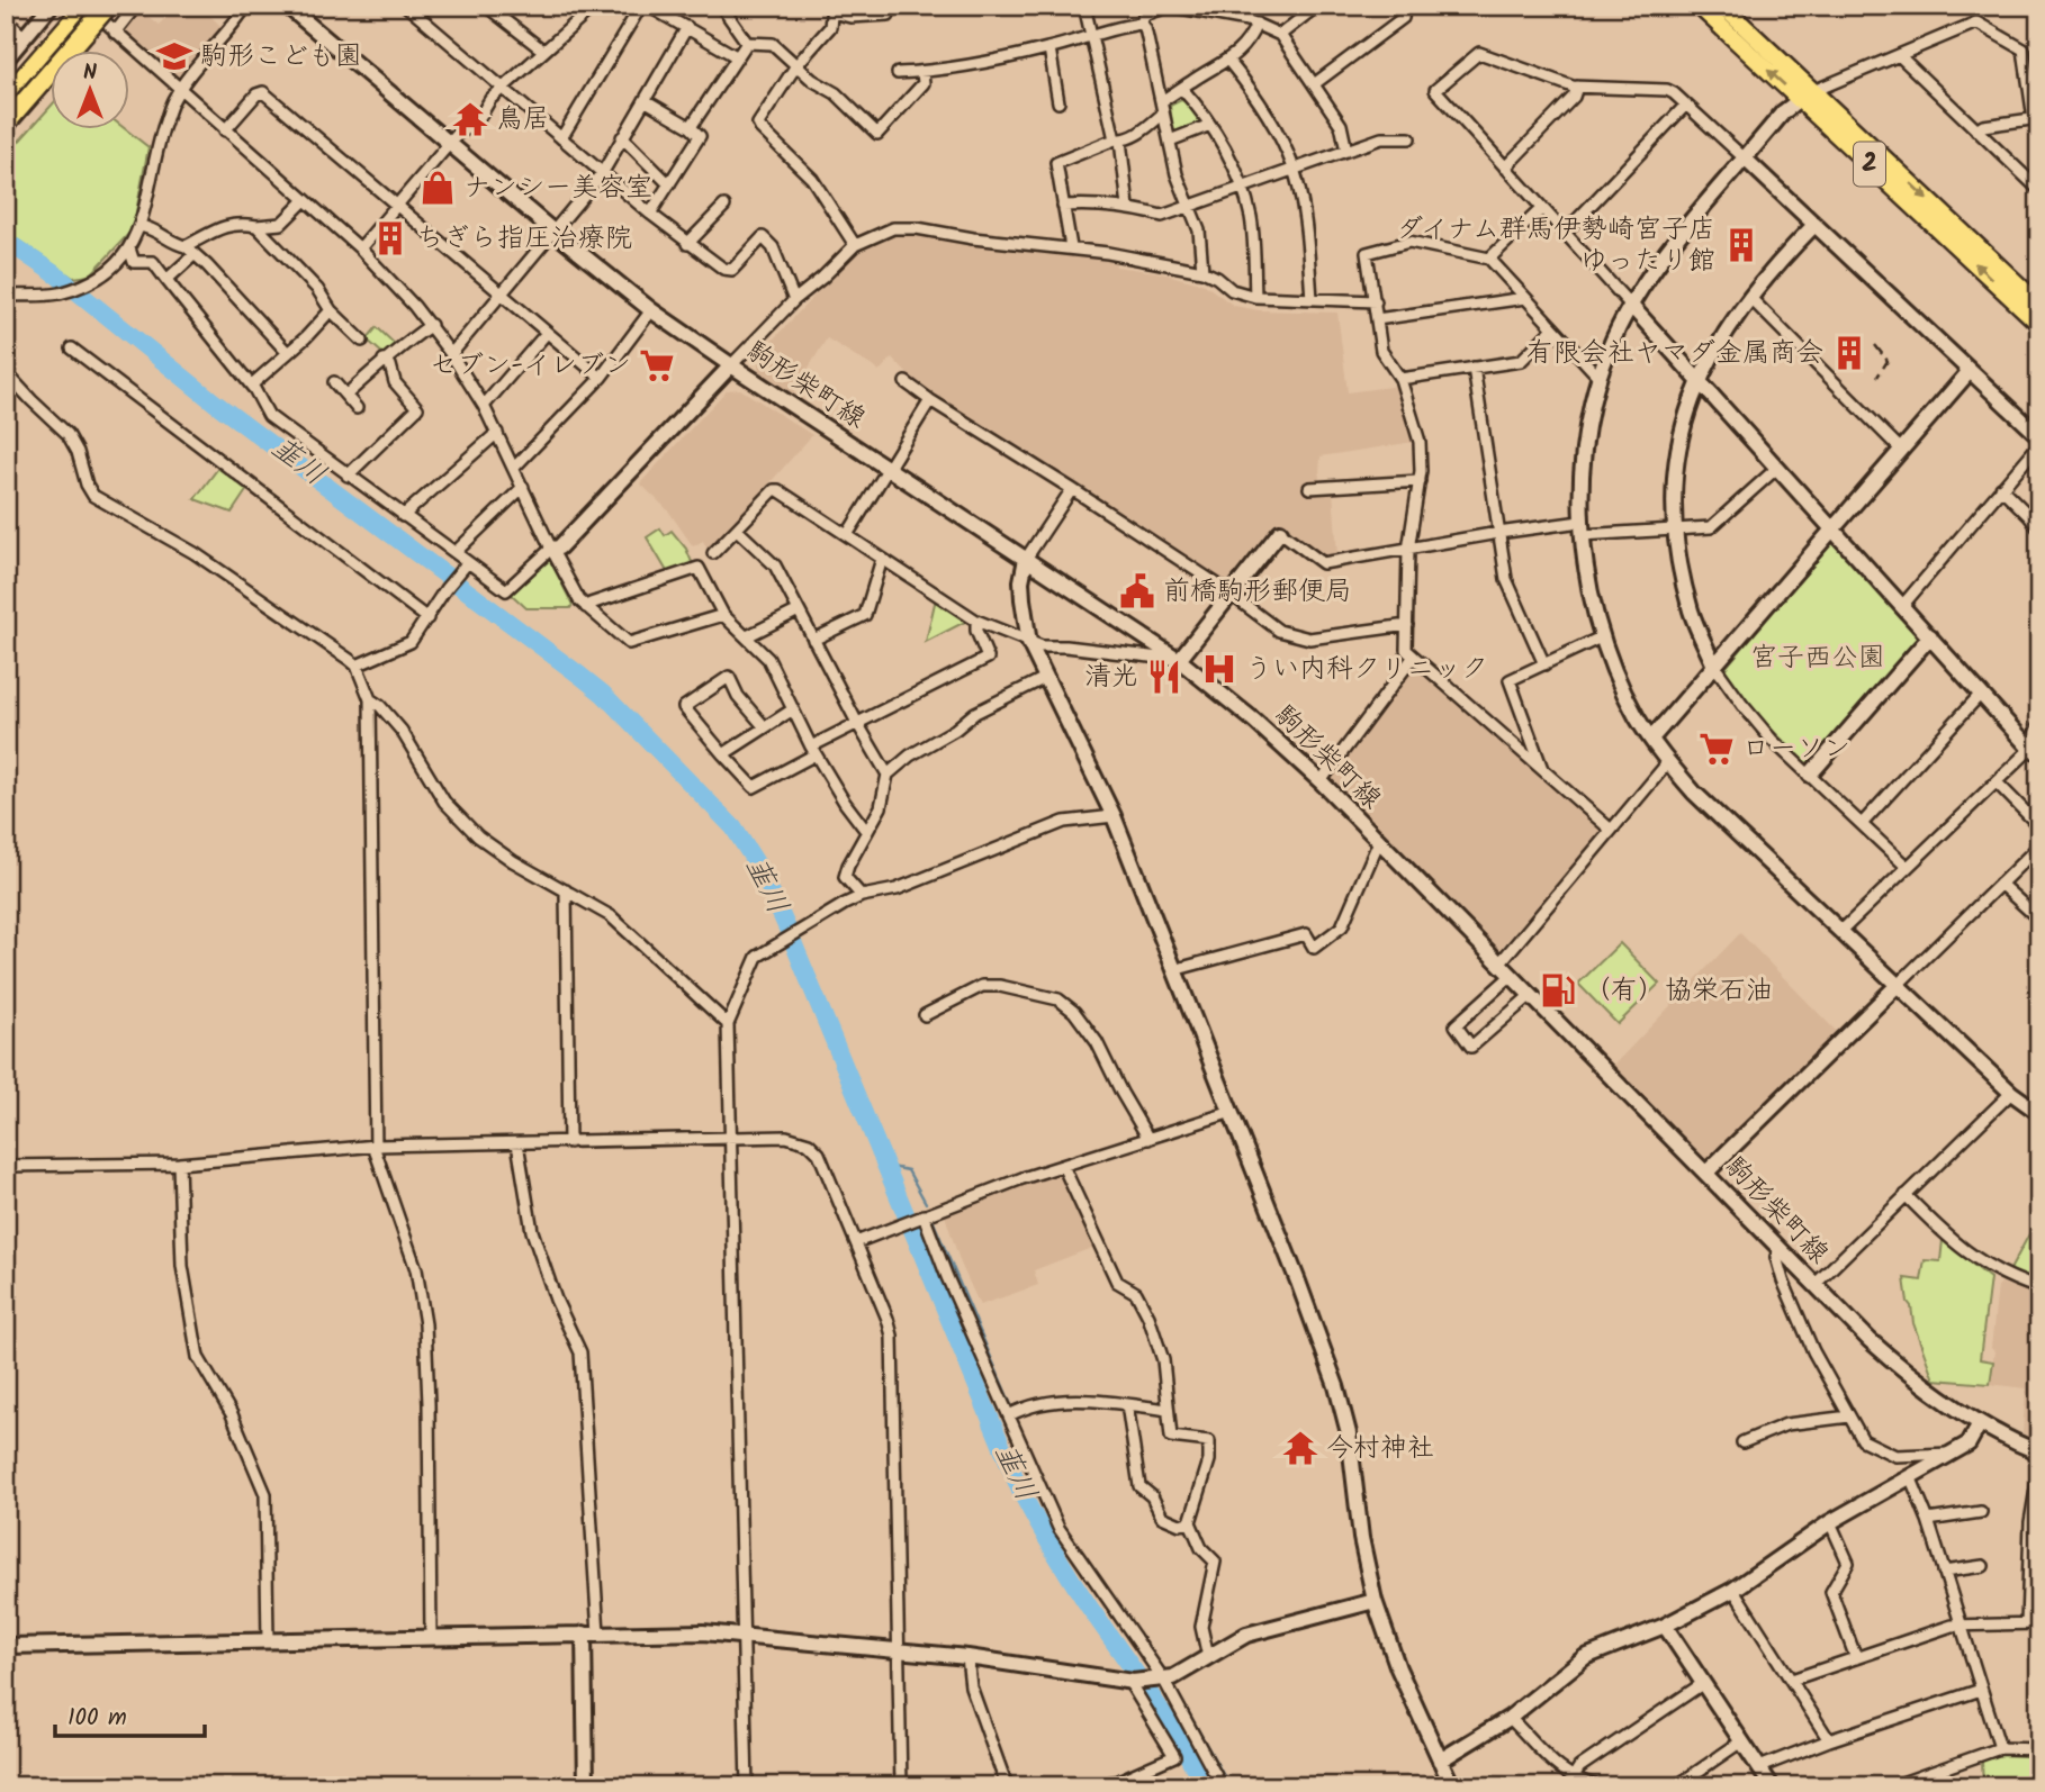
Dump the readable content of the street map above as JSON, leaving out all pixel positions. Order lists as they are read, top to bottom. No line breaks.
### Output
{"streets":{"main road":["2"],"street":["駒形柴町線"]},"water":["韮川"],"parks":["宮子西公園"],"places":{"school or university":["駒形こども園"],"temple":["鳥居","今村神社"],"shop":["ナンシー美容室"],"building":["ちぎら指圧治療院","ダイナム群馬伊勢崎宮子店 ゆったり館","有限会社ヤマダ金属商会"],"supermarket":["セブン-イレブン","ローソン"],"public building":["前橋駒形郵便局"],"hospital":["うい内科クリニック"],"restaurant":["清光"],"fuel station":["（有）協栄石油"]},"scale_bar":"100 m","north":"top"}
